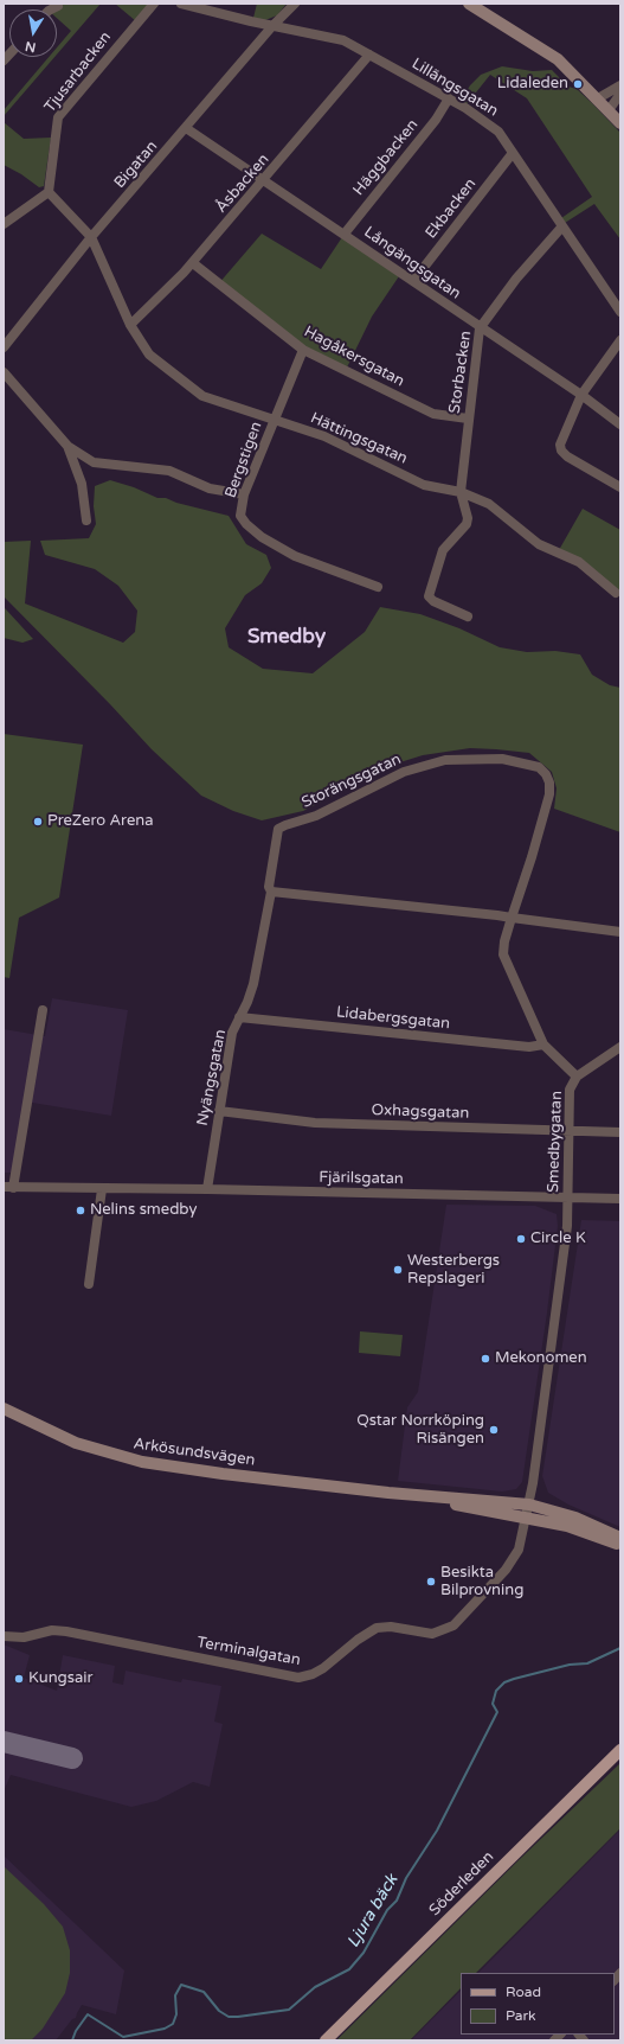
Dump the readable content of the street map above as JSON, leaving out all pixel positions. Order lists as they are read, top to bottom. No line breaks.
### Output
{"streets":{"main road":["Arkösundsvägen","Söderleden"],"street":["Tjusarbacken","Lillängsgatan","Häggbacken","Bigatan","Åsbacken","Ekbacken","Långängsgatan","Hagåkersgatan","Storbacken","Hättingsgatan","Bergstigen","Storängsgatan","Lidabergsgatan","Nyängsgatan","Oxhagsgatan","Smedbygatan","Fjärilsgatan","Terminalgatan"]},"crossings":[["Lillängsgatan","Häggbacken"],["Lillängsgatan","Bigatan"],["Lillängsgatan","Åsbacken"],["Lillängsgatan","Ekbacken"],["Lillängsgatan","Storbacken"],["Häggbacken","Långängsgatan"],["Bigatan","Långängsgatan"],["Bigatan","Hättingsgatan"],["Åsbacken","Långängsgatan"],["Åsbacken","Hagåkersgatan"],["Åsbacken","Hättingsgatan"],["Ekbacken","Långängsgatan"],["Långängsgatan","Storbacken"],["Hagåkersgatan","Storbacken"],["Hagåkersgatan","Bergstigen"],["Storbacken","Hättingsgatan"],["Hättingsgatan","Bergstigen"],["Storängsgatan","Nyängsgatan"],["Storängsgatan","Smedbygatan"],["Lidabergsgatan","Nyängsgatan"],["Lidabergsgatan","Smedbygatan"],["Nyängsgatan","Oxhagsgatan"],["Nyängsgatan","Fjärilsgatan"],["Oxhagsgatan","Smedbygatan"],["Smedbygatan","Fjärilsgatan"],["Smedbygatan","Arkösundsvägen"],["Smedbygatan","Terminalgatan"],["Arkösundsvägen","Terminalgatan"]],"districts":["Smedby"],"water":["Ljura bäck"],"places":["Lidaleden","PreZero Arena","Nelins smedby","Circle K","Westerbergs Repslageri","Mekonomen","Qstar Norrköping Risängen","Besikta Bilprovning","Kungsair"],"legend":["Road","Park"],"north":"bottom"}
